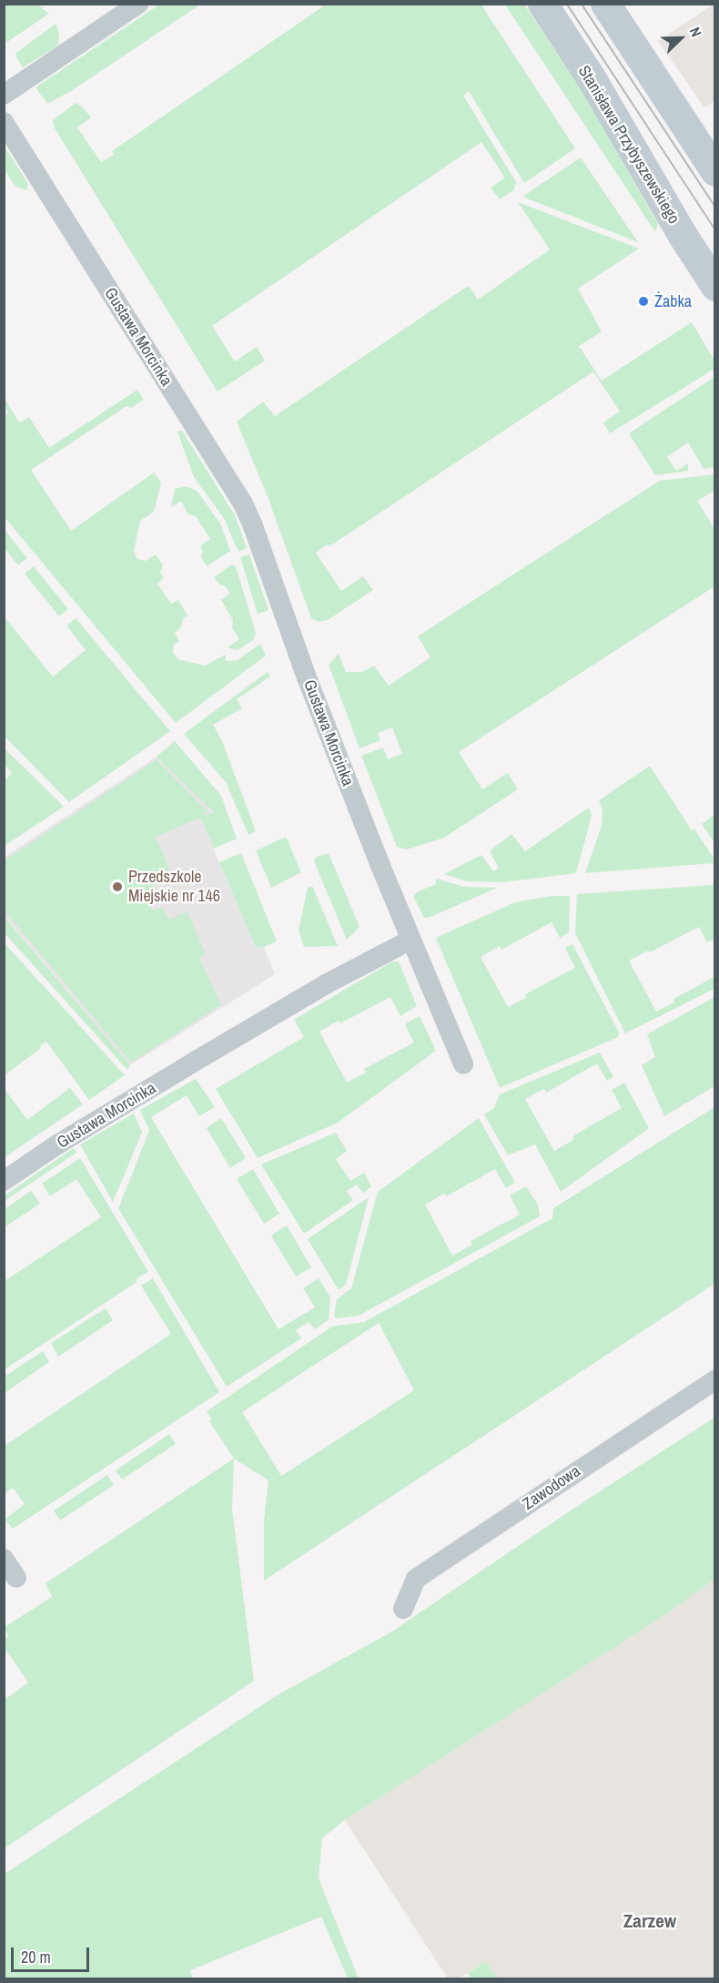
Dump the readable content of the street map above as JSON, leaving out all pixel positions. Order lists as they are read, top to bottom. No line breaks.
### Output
{"streets":{"main road":["Stanisława Przybyszewskiego"],"street":["Gustawa Morcinka","Zawodowa"]},"districts":["Zarzew"],"places":["Żabka","Przedszkole Miejskie nr 146"],"scale_bar":"20 m","north":"top right"}
